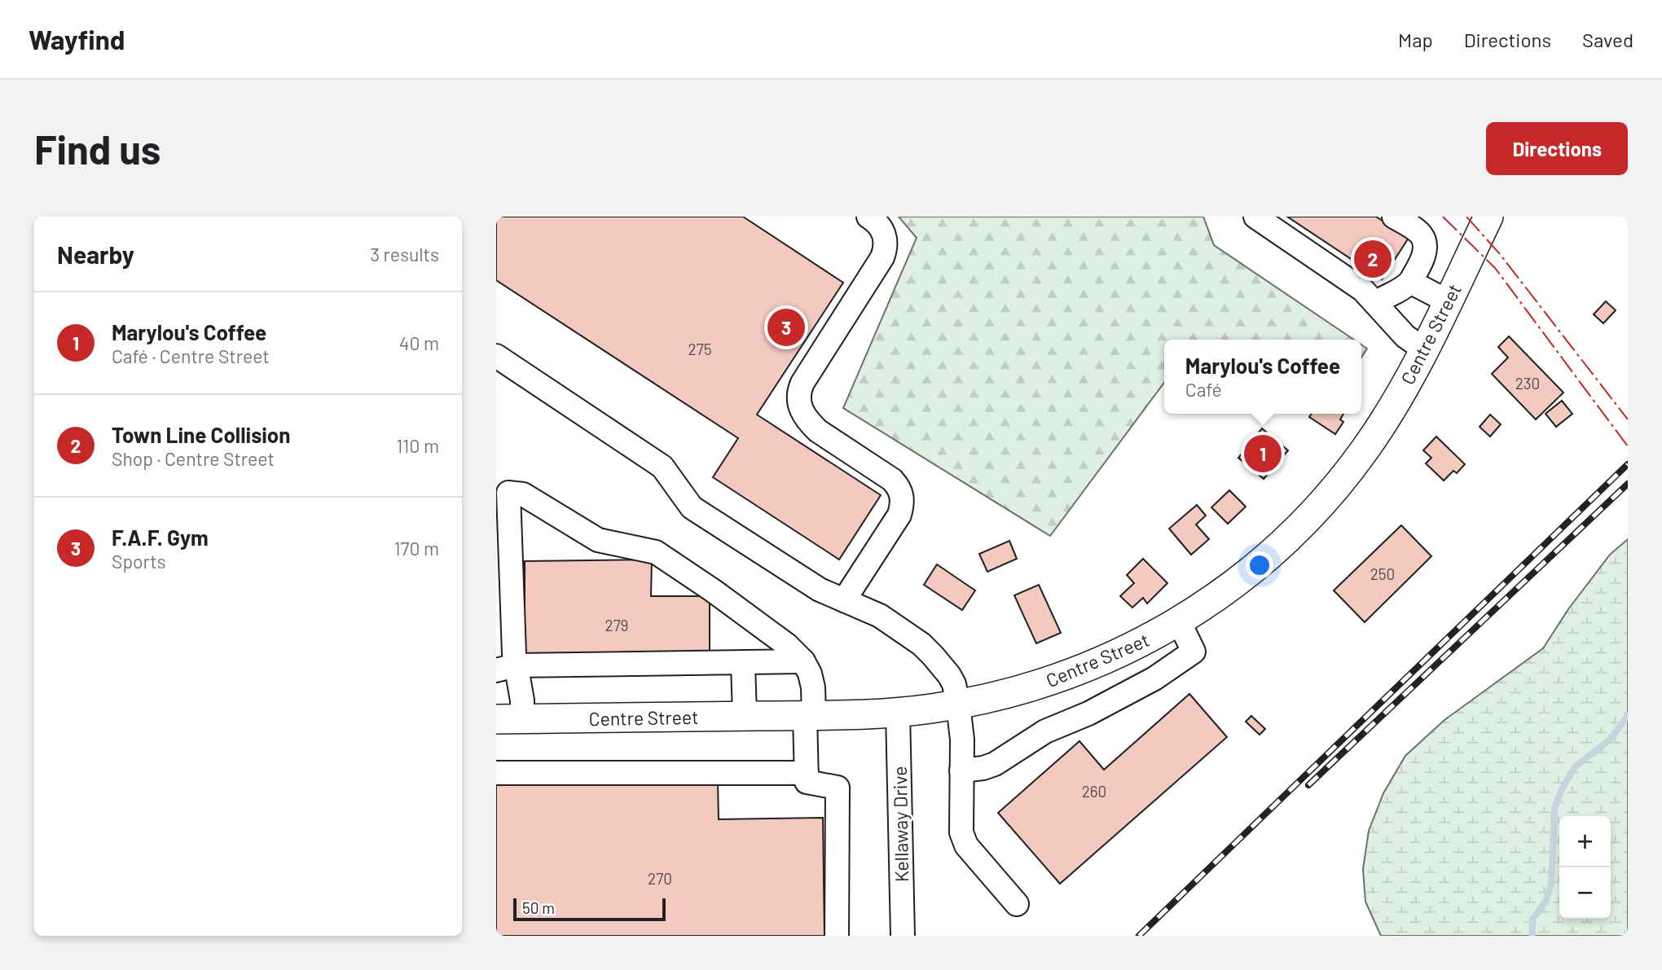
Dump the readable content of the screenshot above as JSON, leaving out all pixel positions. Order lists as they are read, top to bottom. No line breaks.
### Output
{"streets":{"main road":["Centre Street"],"street":["Kellaway Drive"]},"crossings":[["Centre Street","Kellaway Drive"]],"house_numbers":["275","230","250","279","260","270"],"scale_bar":"50 m","page":{"header":"Wayfind","nav":["Map","Directions","Saved"],"buttons":"Directions","title":"Find us","heading":["Nearby","3 results"],"pins":["2","3","1"],"list":[{"mark":"1","name":"Marylou's Coffee","note":"Café · Centre Street","value":"40 m"},{"mark":"2","name":"Town Line Collision","note":"Shop · Centre Street","value":"110 m"},{"mark":"3","name":"F.A.F. Gym","note":"Sports","value":"170 m"}],"popup":["Marylou's Coffee","Café"],"map_buttons":["+","−"],"scale":"50 m"}}
